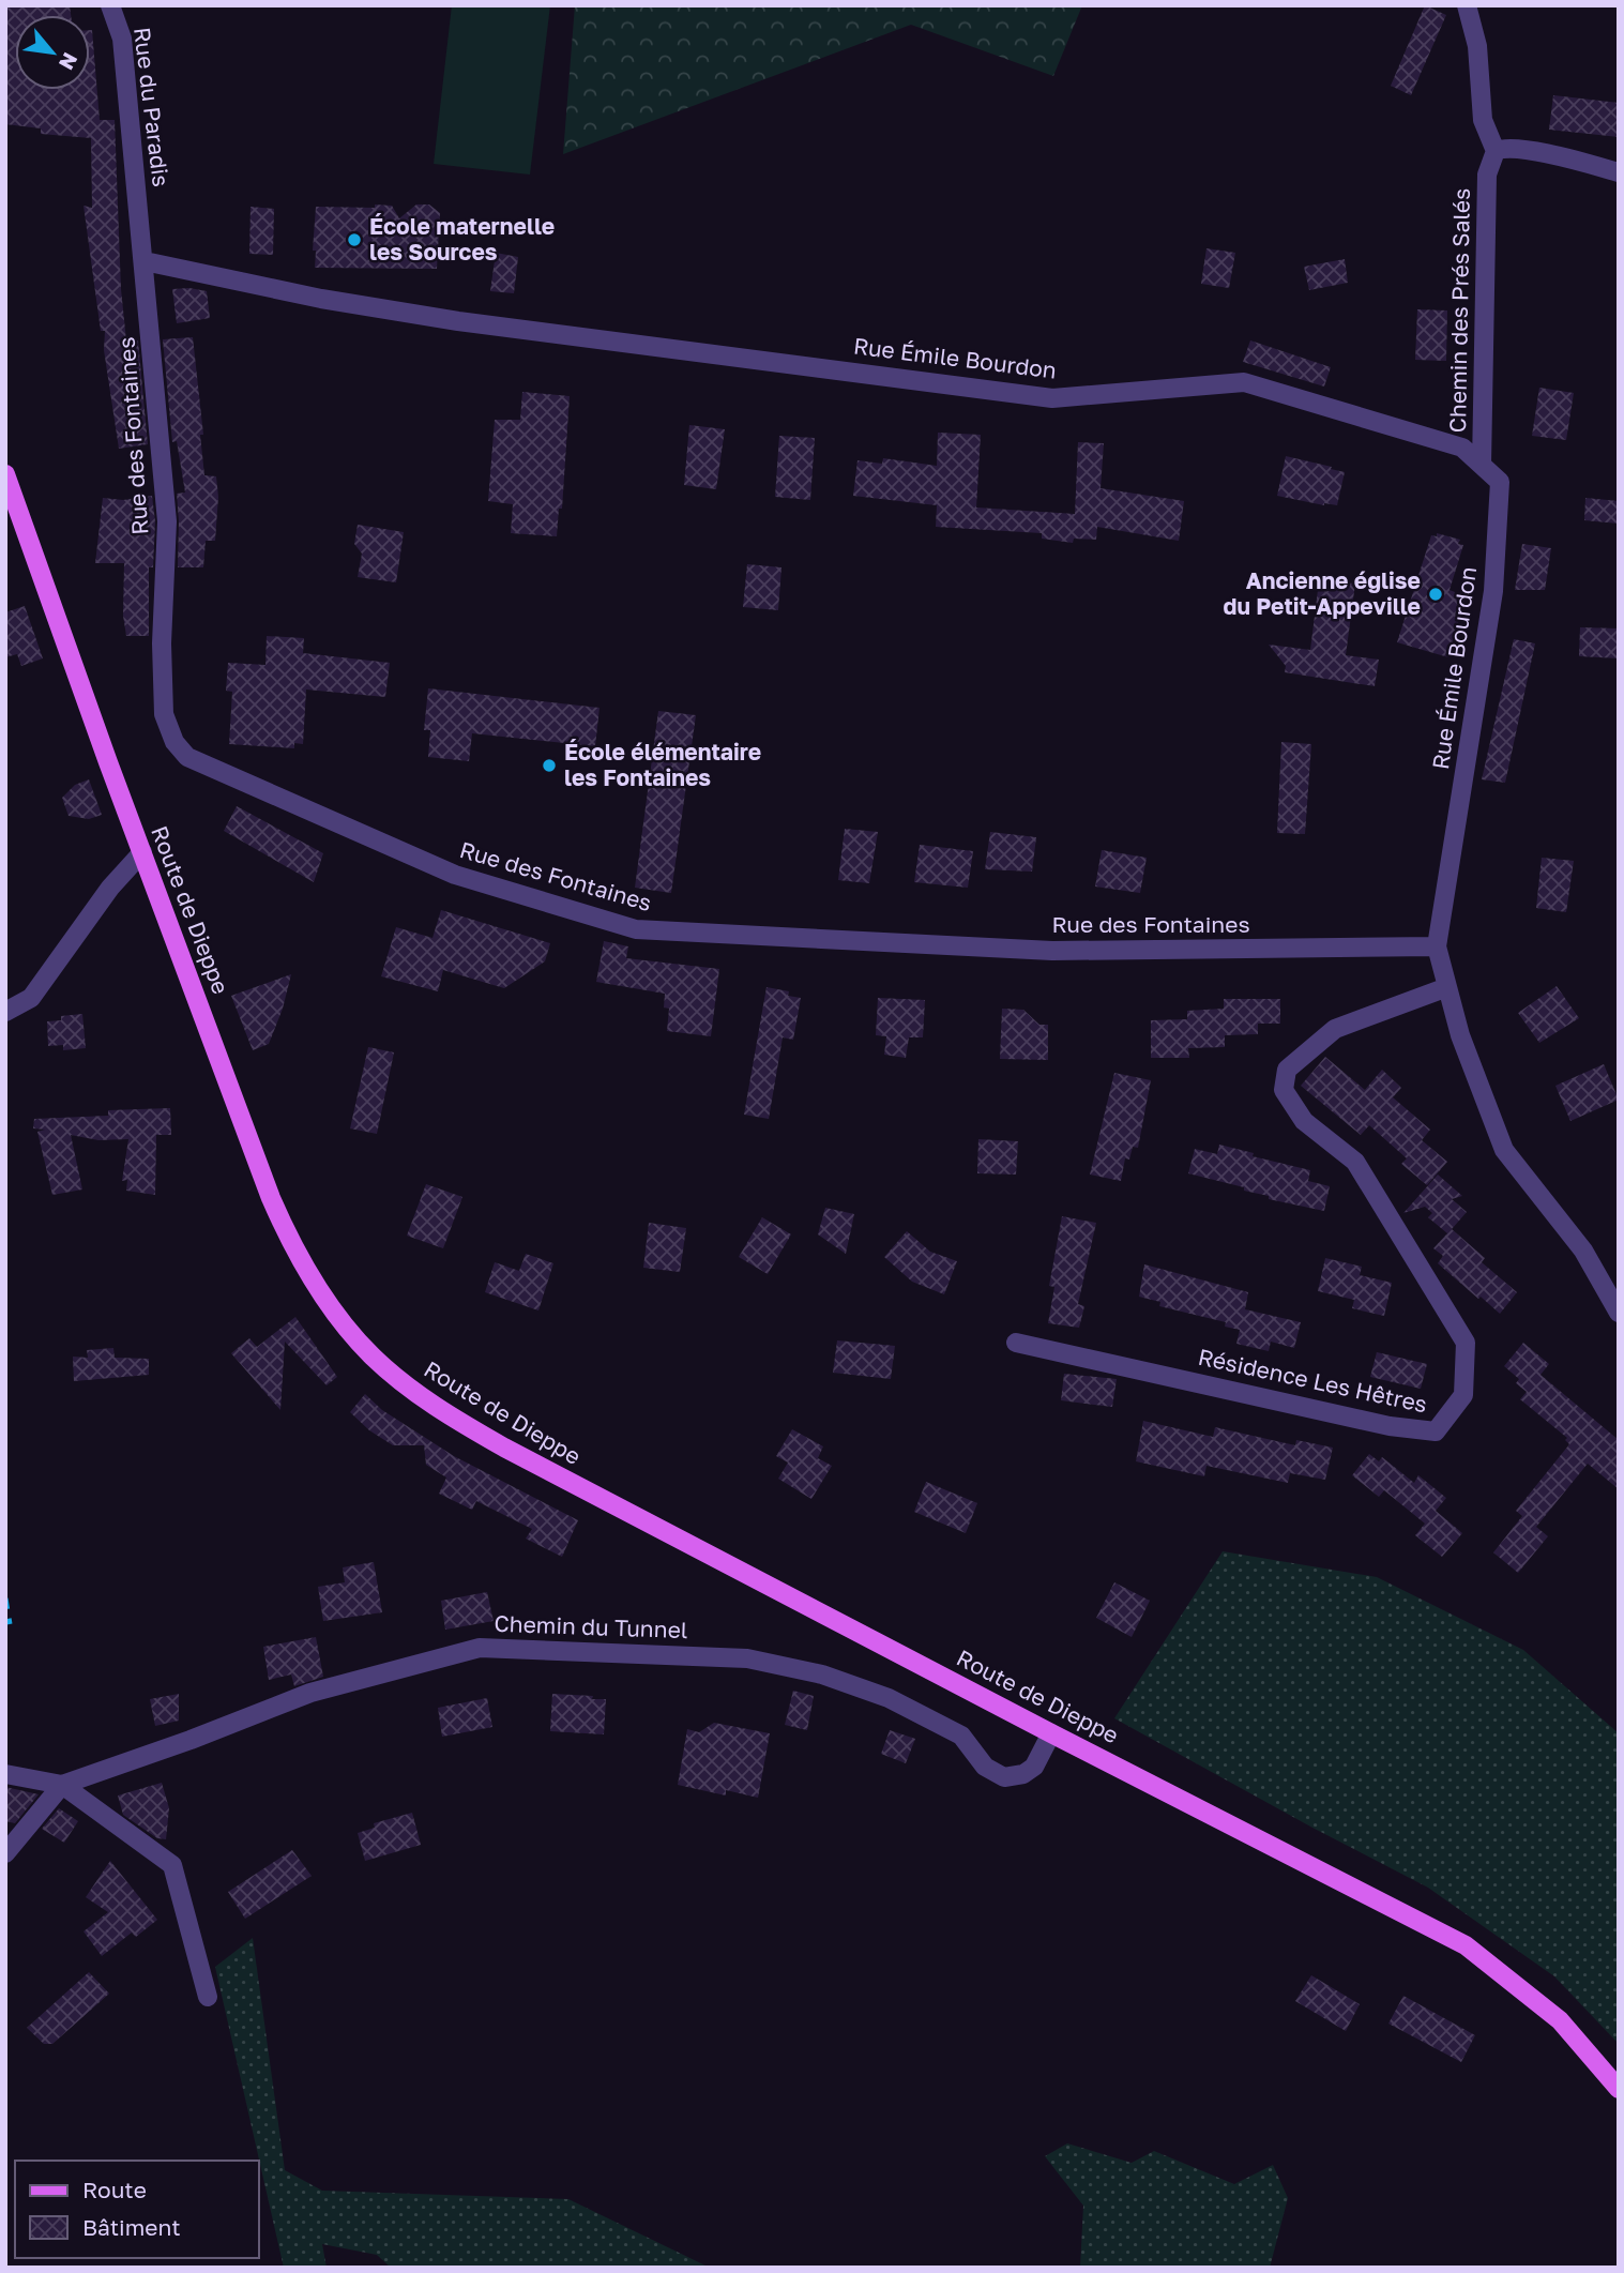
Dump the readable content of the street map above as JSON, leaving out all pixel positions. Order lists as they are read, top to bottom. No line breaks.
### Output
{"streets":{"main road":["Route de Dieppe"],"street":["Rue du Paradis","Chemin des Prés Salés","Rue Émile Bourdon","Rue des Fontaines","Résidence Les Hêtres","Chemin du Tunnel"]},"crossings":[["Rue du Paradis","Rue Émile Bourdon"],["Rue du Paradis","Rue des Fontaines"],["Chemin des Prés Salés","Rue Émile Bourdon"],["Rue Émile Bourdon","Rue des Fontaines"],["Route de Dieppe","Chemin du Tunnel"]],"places":["École maternelle les Sources","Ancienne église du Petit-Appeville","École élémentaire les Fontaines"],"legend":["Route","Bâtiment"],"north":"bottom right"}
